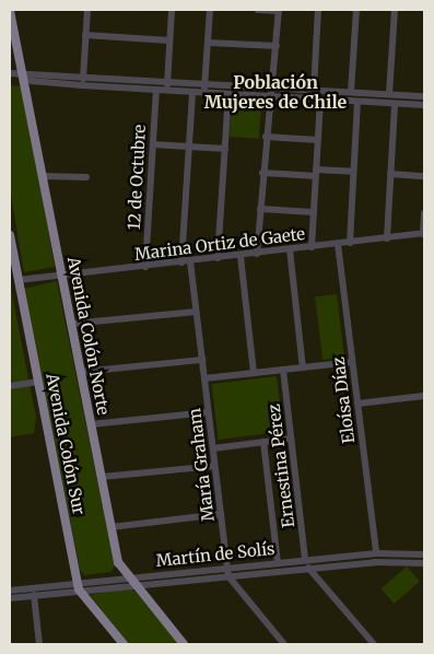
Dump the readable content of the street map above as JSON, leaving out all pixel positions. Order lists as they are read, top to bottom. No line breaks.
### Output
{"streets":{"main road":["Avenida Colón Norte","Avenida Colón Sur"],"street":["12 de Octubre","Marina Ortiz de Gaete","Eloísa Díaz","María Graham","Ernestina Pérez","Martín de Solís"]},"crossings":[["12 de Octubre","Marina Ortiz de Gaete"],["Marina Ortiz de Gaete","Avenida Colón Norte"],["Marina Ortiz de Gaete","Eloísa Díaz"],["Marina Ortiz de Gaete","Avenida Colón Sur"],["Marina Ortiz de Gaete","María Graham"],["Avenida Colón Norte","Martín de Solís"],["Eloísa Díaz","Martín de Solís"],["Avenida Colón Sur","Martín de Solís"],["María Graham","Martín de Solís"],["Ernestina Pérez","Martín de Solís"]],"districts":["Población Mujeres de Chile"]}
